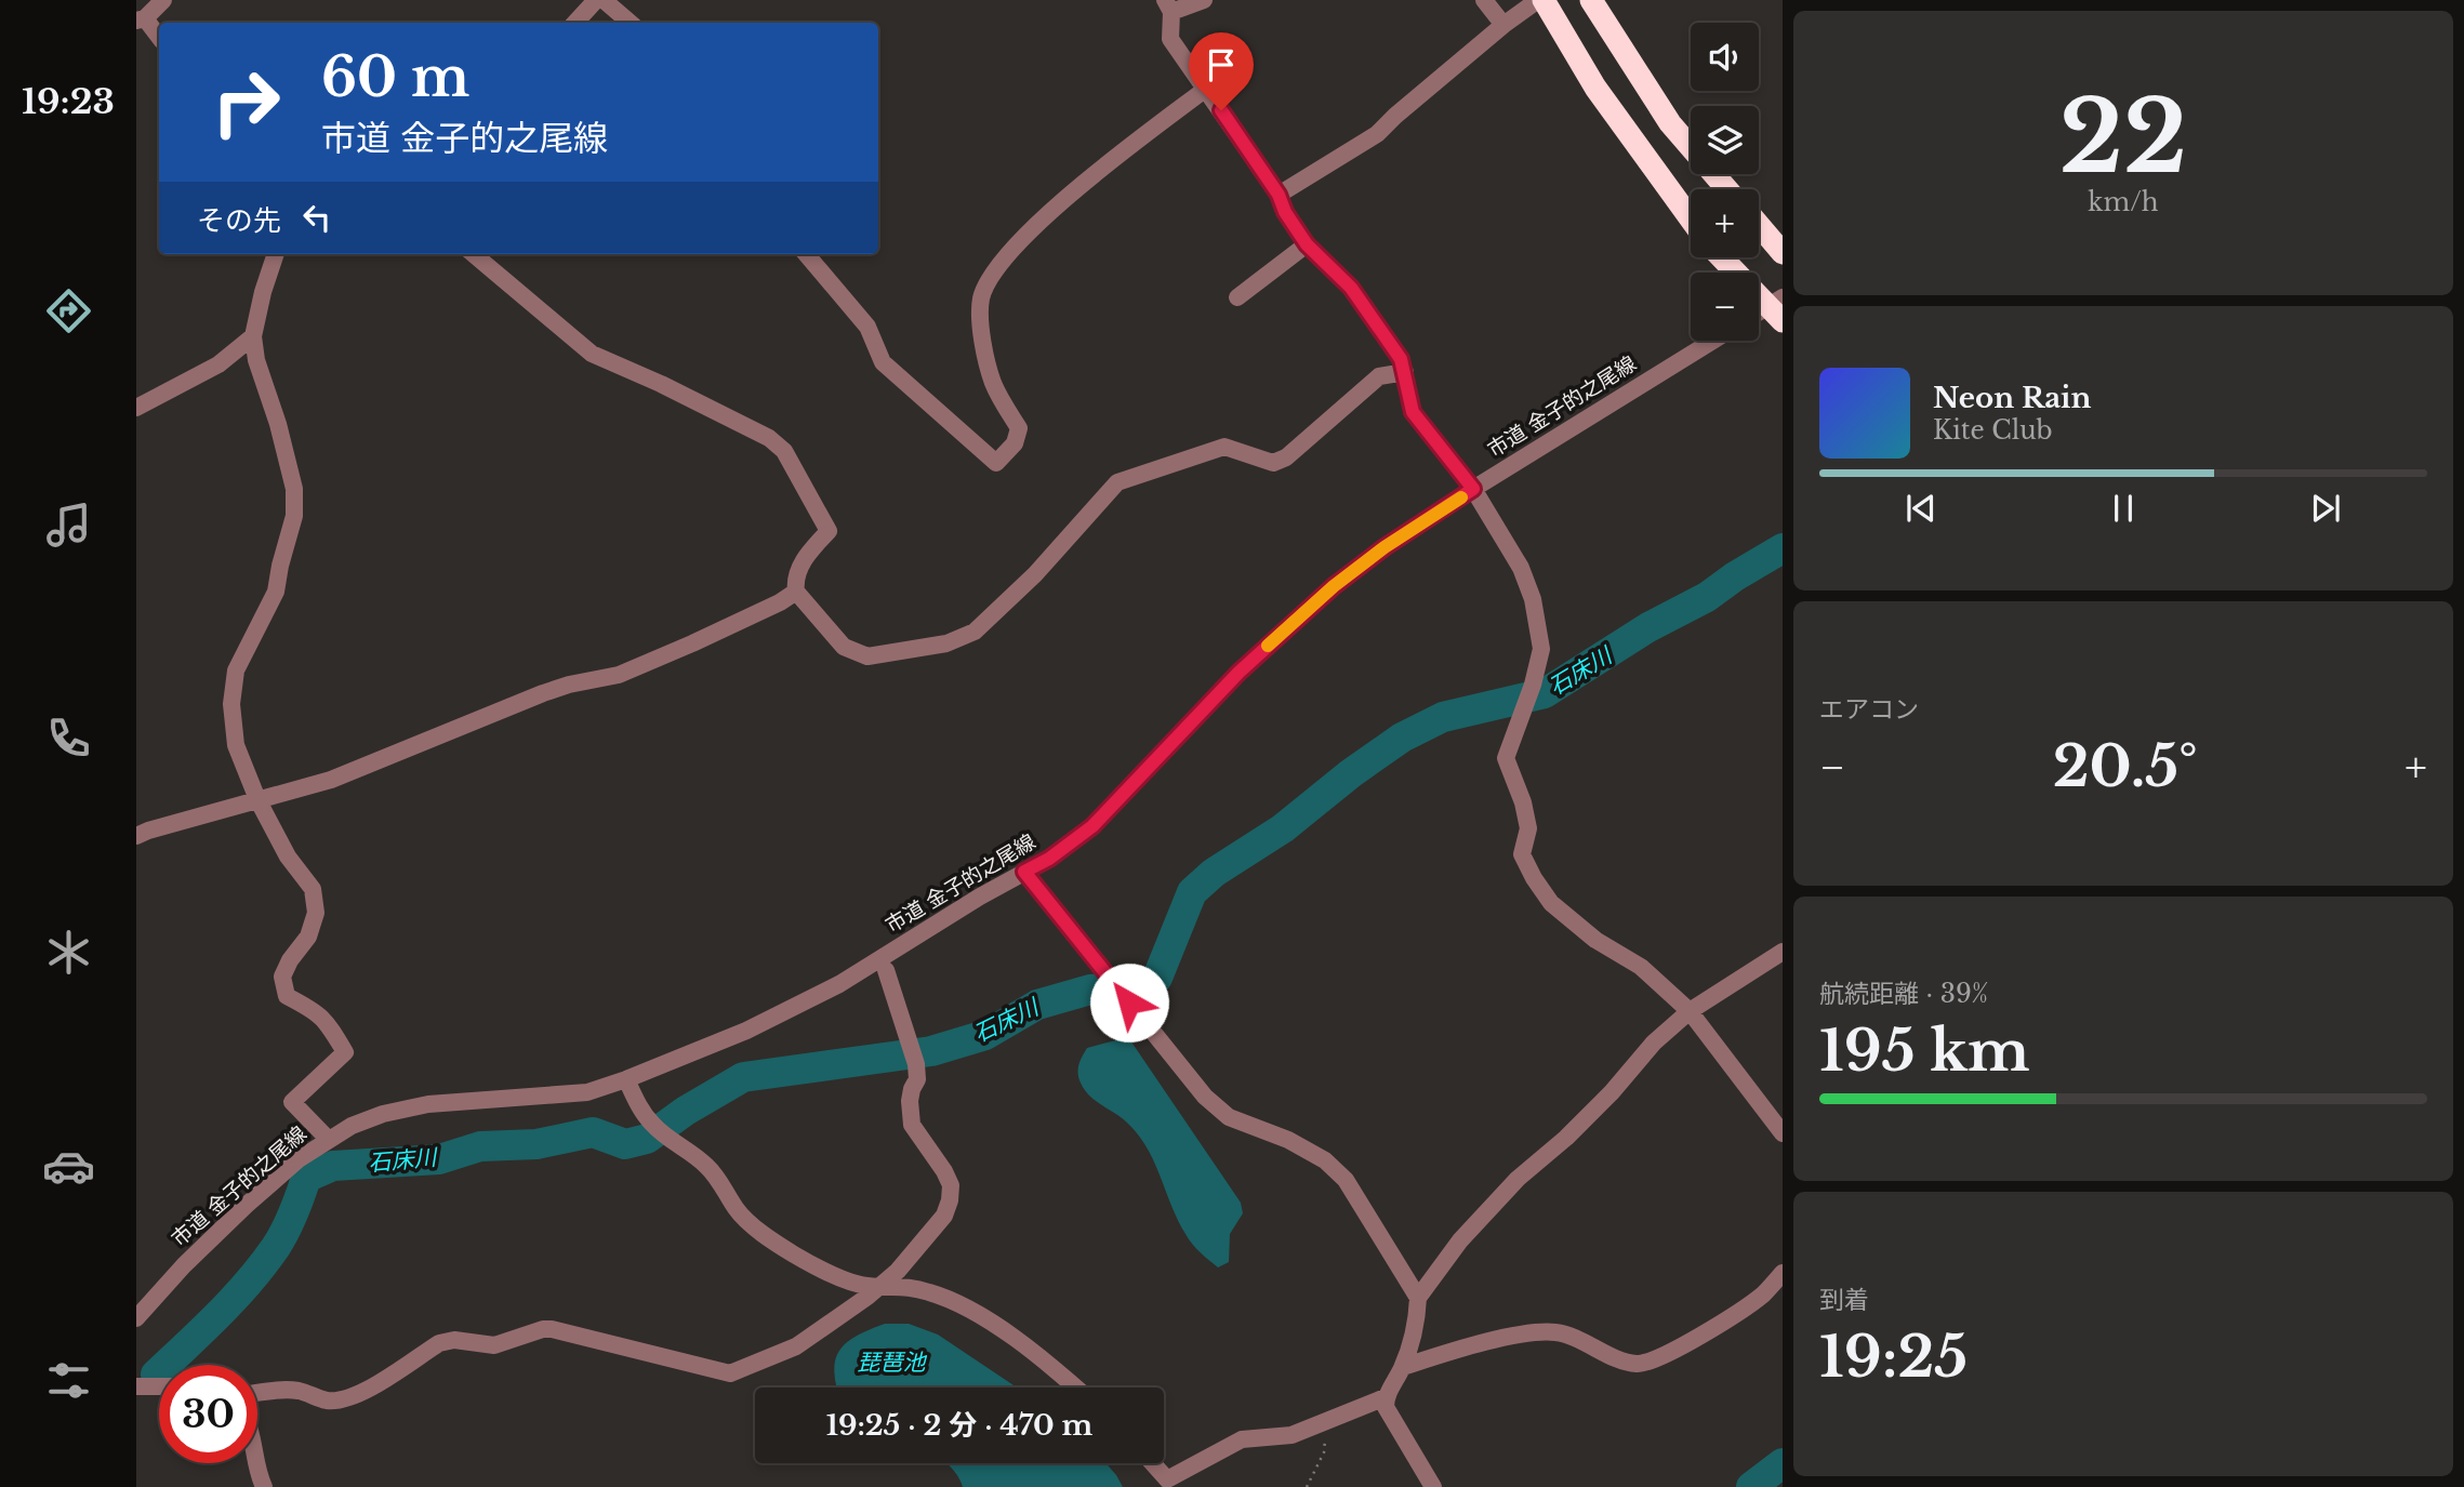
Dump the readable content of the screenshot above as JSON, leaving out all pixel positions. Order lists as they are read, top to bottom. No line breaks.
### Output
{"streets":{"street":["市道 金子的之尾線"]},"water":["石床川","琵琶池"],"page":{"tabs":"19:23","tile":[["22","km/h"],"エアコン",["航続距離 · 39%","195 km"],["到着","19:25"]],"map_buttons":["+","−"],"turn":["60 m","市道 金子的之尾線"],"then":"その先","song":["Neon Rain","Kite Club"],"heat":["−","20.5°","+"],"limit":"30","trip":"19:25 · 2 分 · 470 m"}}
